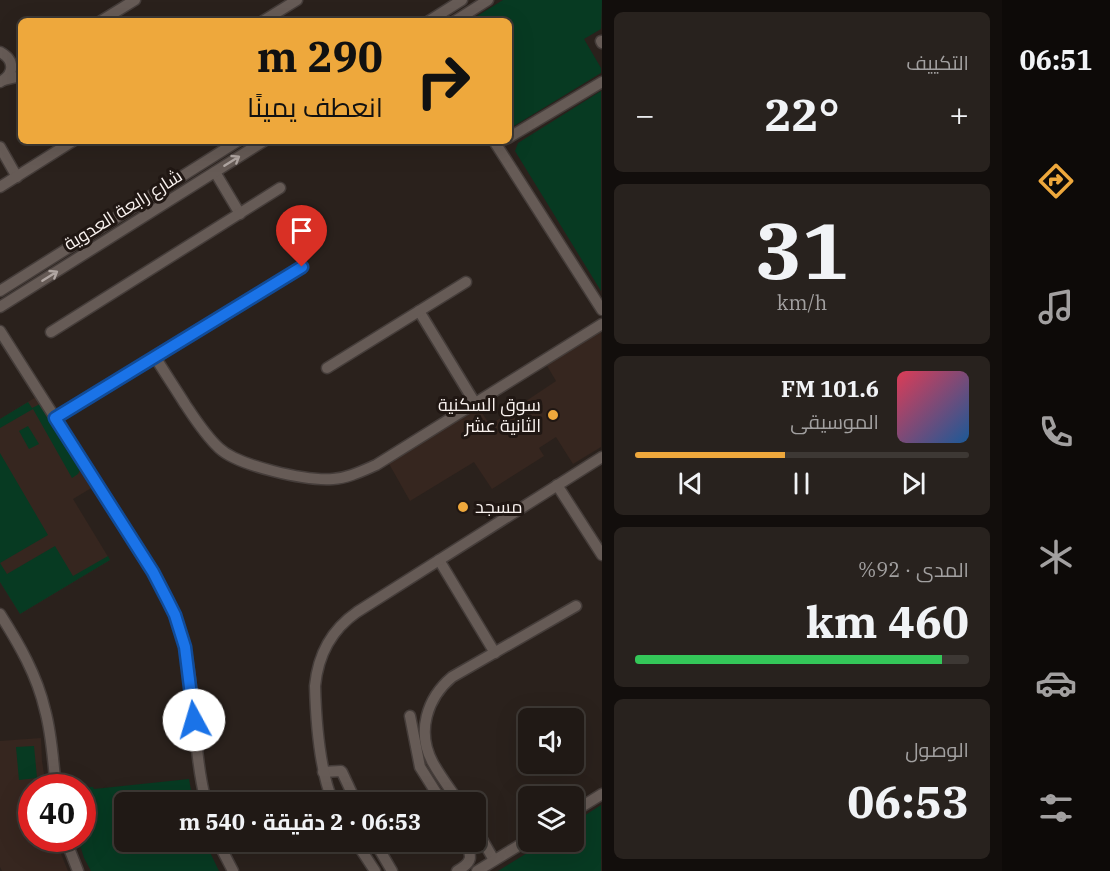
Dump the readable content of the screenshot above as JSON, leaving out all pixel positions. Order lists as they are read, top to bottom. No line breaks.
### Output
{"streets":{"street":["شارع رابعة العدوية"]},"places":["سوق السكنية الثانية عشر","مسجد"],"page":{"tabs":"06:51","tile":["التكييف",["31","km/h"],["المدى · 92%","460 km"],["الوصول","06:53"]],"turn":["290 m","انعطف يمينًا"],"heat":["−","22°","+"],"song":["101.6 FM","الموسيقى"],"limit":"40","trip":"06:53 · 2 دقيقة · 540 m"}}
